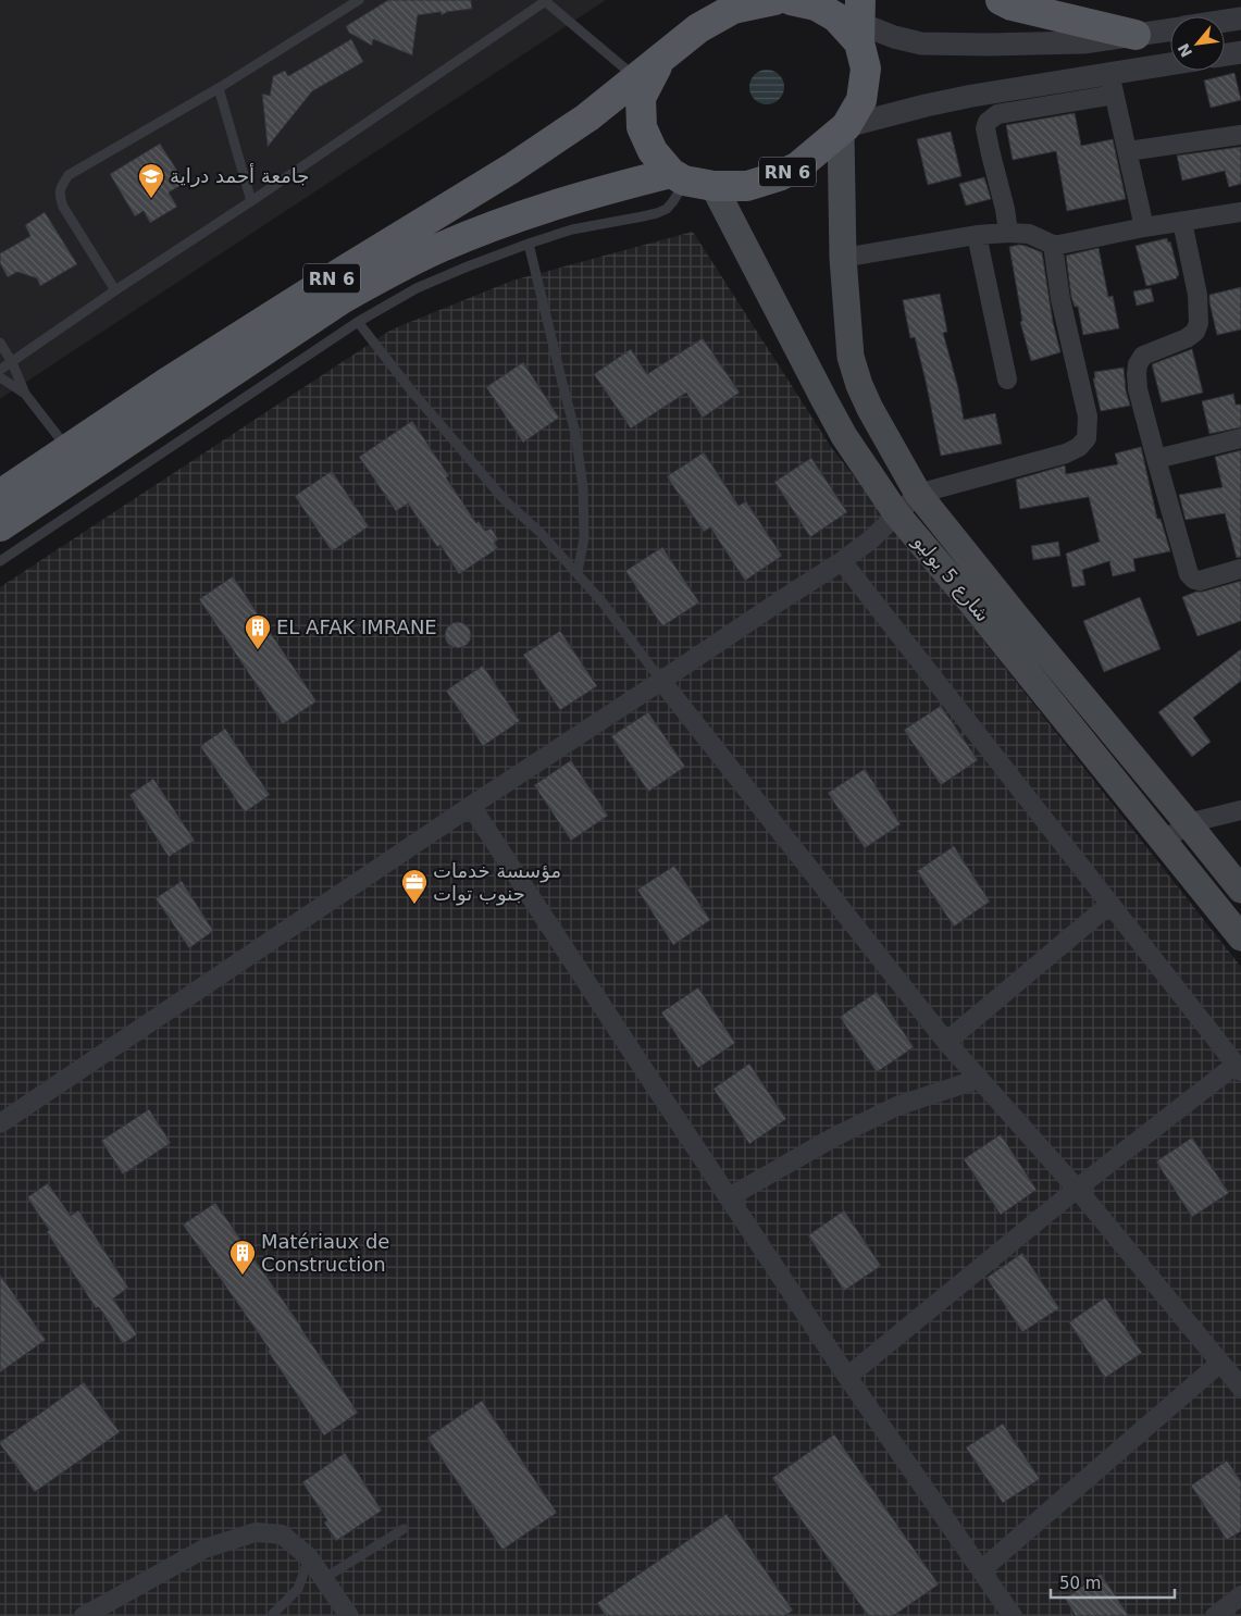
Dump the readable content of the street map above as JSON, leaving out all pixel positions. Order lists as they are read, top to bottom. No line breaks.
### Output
{"streets":{"main road":["RN 6","شارع 5 يوليو"]},"crossings":[["RN 6","شارع 5 يوليو"]],"places":{"school or university":["جامعة أحمد دراية"],"building":["EL AFAK IMRANE","Matériaux de Construction"],"office":["مؤسسة خدمات جنوب توات"]},"scale_bar":"50 m","north":"bottom left"}
